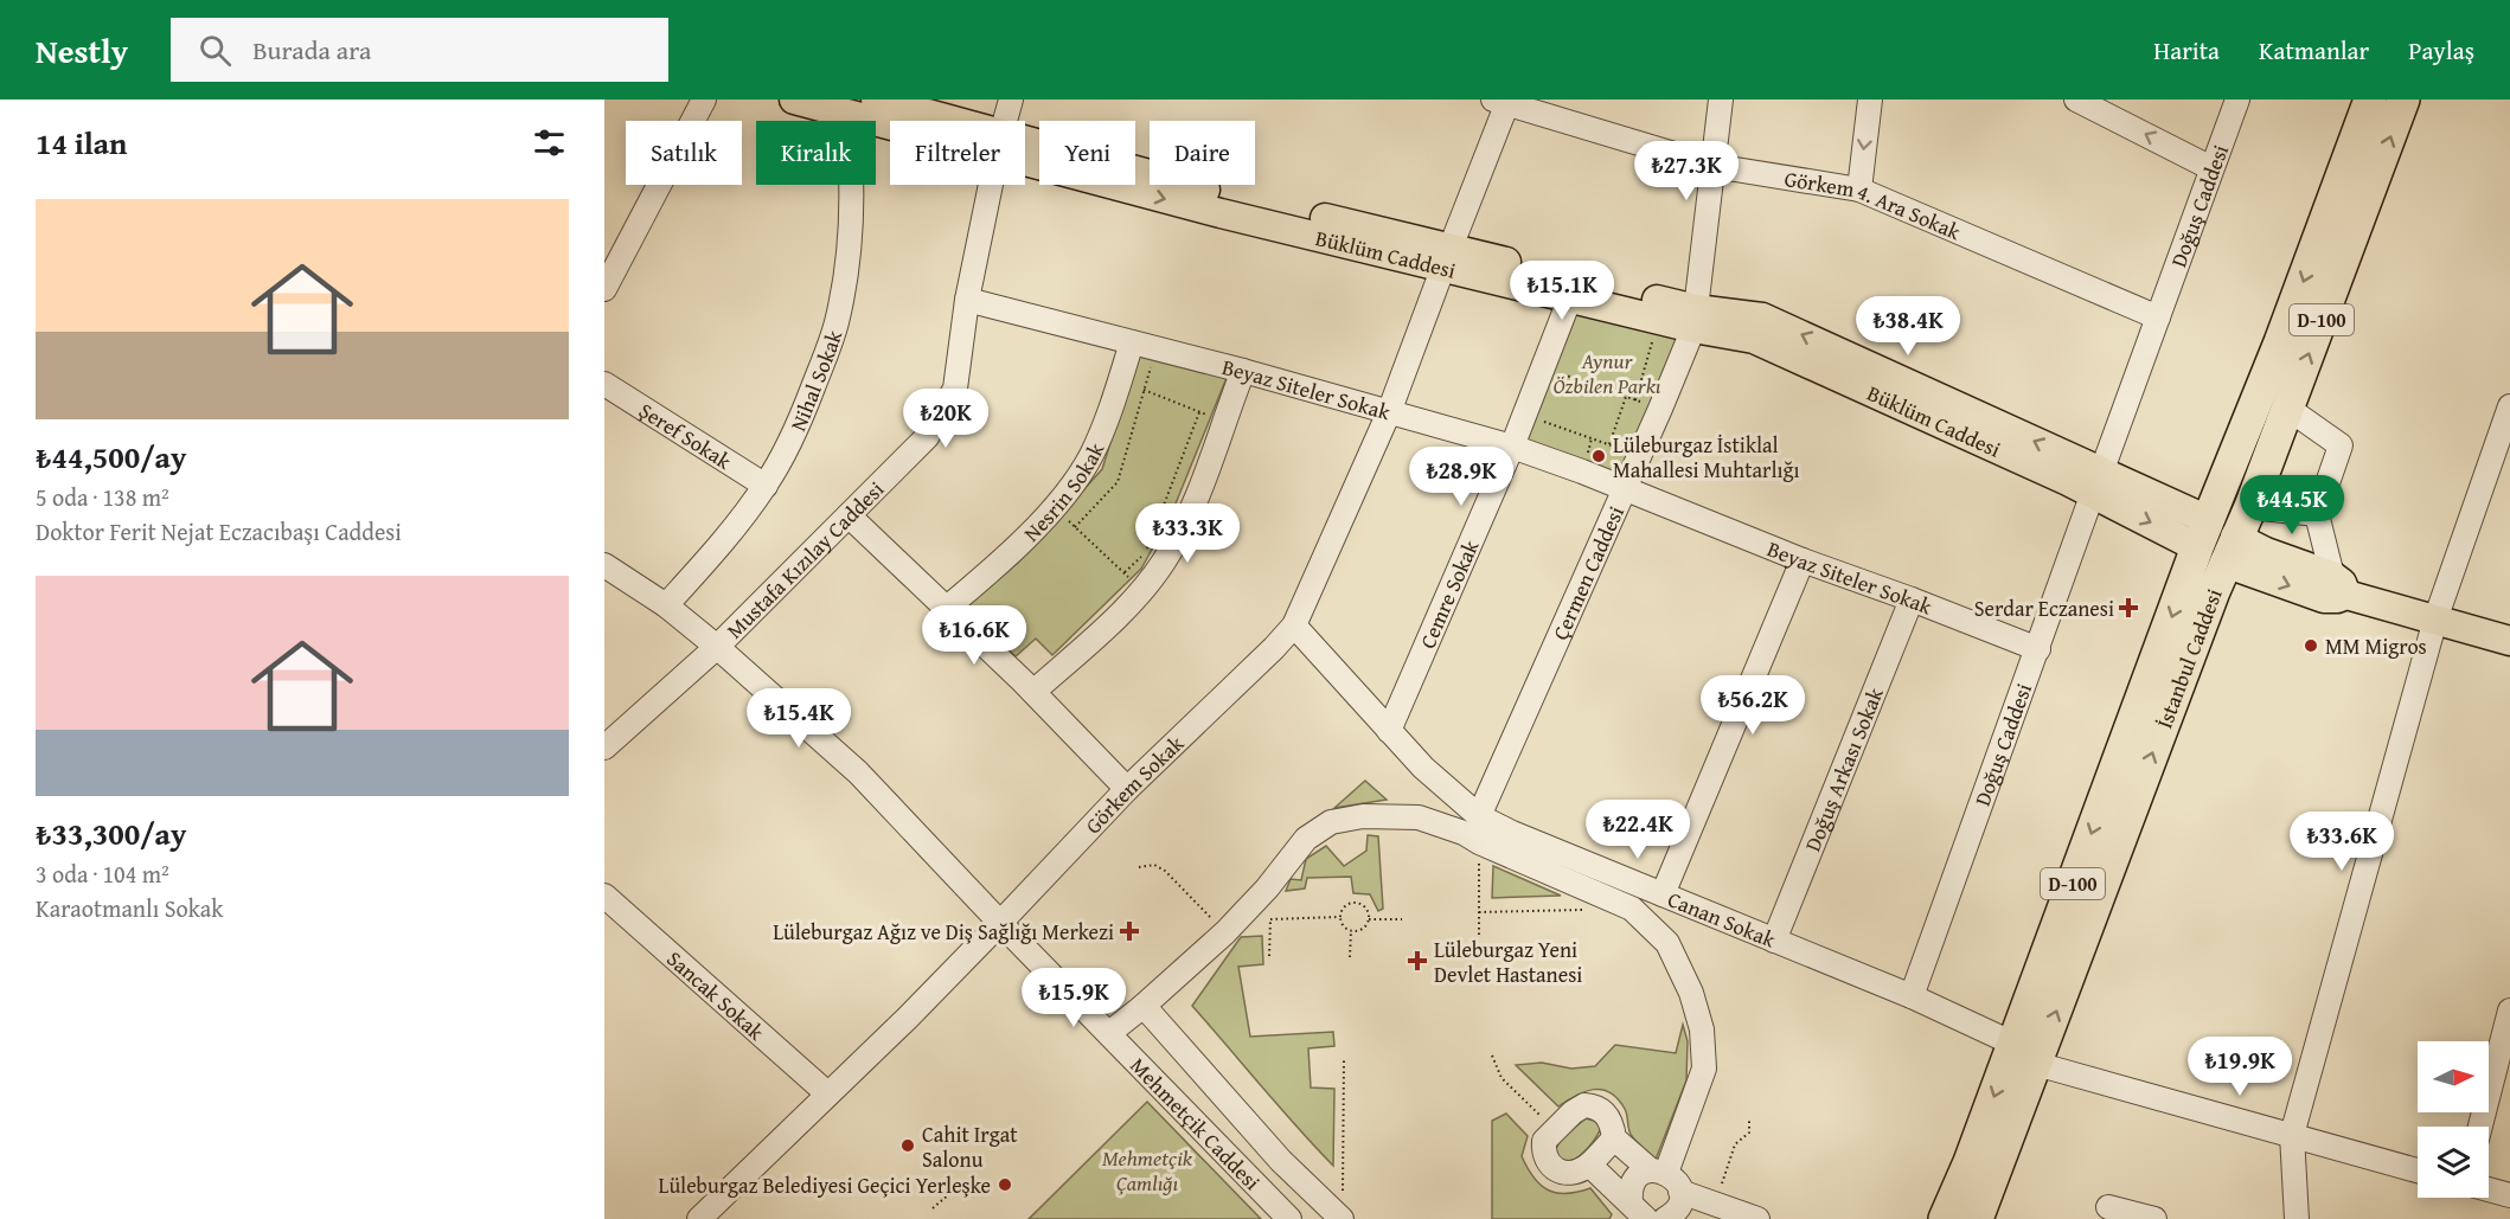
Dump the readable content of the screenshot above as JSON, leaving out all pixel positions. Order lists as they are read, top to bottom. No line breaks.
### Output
{"streets":{"highway":["D-100","İstanbul Caddesi"],"main road":["Büklüm Caddesi"],"street":["Görkem 4. Ara Sokak","Doğuş Caddesi","Nihal Sokak","Beyaz Siteler Sokak","Şeref Sokak","Nesrin Sokak","Mustafa Kızılay Caddesi","Çermen Caddesi","Cemre Sokak","Doğuş Arkası Sokak","Görkem Sokak","Canan Sokak","Sancak Sokak","Mehmetçik Caddesi"]},"crossings":[["Görkem 4. Ara Sokak","Doğuş Caddesi"],["Görkem 4. Ara Sokak","Çermen Caddesi"],["Görkem 4. Ara Sokak","Görkem Sokak"],["Doğuş Caddesi","Büklüm Caddesi"],["Doğuş Caddesi","Beyaz Siteler Sokak"],["Doğuş Caddesi","Canan Sokak"],["Büklüm Caddesi","Nihal Sokak"],["Büklüm Caddesi","Çermen Caddesi"],["Büklüm Caddesi","Cemre Sokak"],["Büklüm Caddesi","İstanbul Caddesi"],["Büklüm Caddesi","Görkem Sokak"],["Nihal Sokak","Şeref Sokak"],["Nihal Sokak","Mehmetçik Caddesi"],["Beyaz Siteler Sokak","Nesrin Sokak"],["Beyaz Siteler Sokak","Mustafa Kızılay Caddesi"],["Beyaz Siteler Sokak","Çermen Caddesi"],["Beyaz Siteler Sokak","Cemre Sokak"],["Beyaz Siteler Sokak","Doğuş Arkası Sokak"],["Beyaz Siteler Sokak","Görkem Sokak"],["Mustafa Kızılay Caddesi","Mehmetçik Caddesi"],["Çermen Caddesi","Canan Sokak"],["Cemre Sokak","Canan Sokak"],["İstanbul Caddesi","Canan Sokak"],["Doğuş Arkası Sokak","Canan Sokak"],["Görkem Sokak","Canan Sokak"],["Görkem Sokak","Sancak Sokak"],["Görkem Sokak","Mehmetçik Caddesi"]],"parks":["Aynur Özbilen Parkı","Mehmetçik Çamlığı"],"places":{"other":["Lüleburgaz İstiklal Mahallesi Muhtarlığı","MM Migros","Cahit Irgat Salonu","Lüleburgaz Belediyesi Geçici Yerleşke"],"health":["Serdar Eczanesi","Lüleburgaz Ağız ve Diş Sağlığı Merkezi","Lüleburgaz Yeni Devlet Hastanesi"]},"north":"right","page":{"header":"Nestly","search":"Burada ara","nav":["Harita","Katmanlar","Paylaş"],"heading":"14 ilan","chip":["Satılık","Kiralık","Filtreler","Yeni","Daire"],"price":["₺27.3K","₺15.1K","₺38.4K","₺20K","₺28.9K","₺44.5K","₺33.3K","₺16.6K","₺56.2K","₺15.4K","₺22.4K","₺33.6K","₺15.9K","₺19.9K"],"list":[{"name":"₺44,500/ay","note":"5 oda · 138 m² · Doktor Ferit Nejat Eczacıbaşı Caddesi"},{"name":"₺33,300/ay","note":"3 oda · 104 m² · Karaotmanlı Sokak"}]}}
